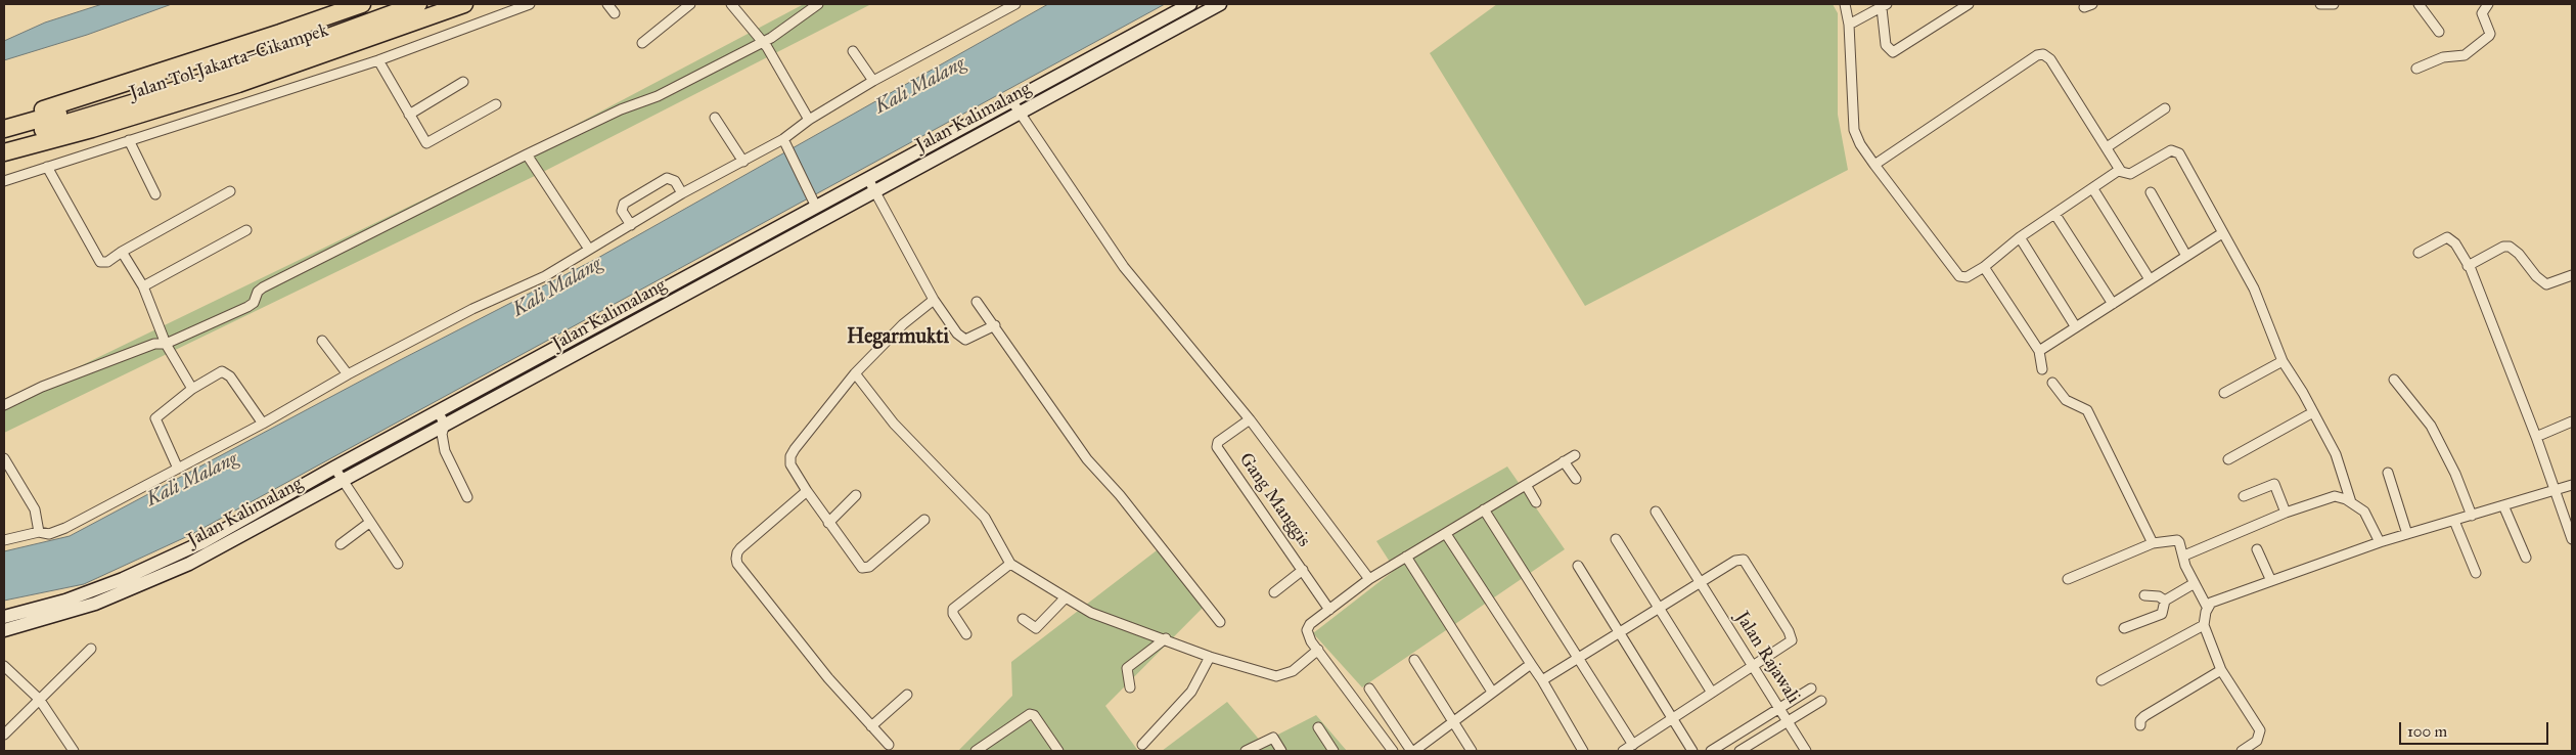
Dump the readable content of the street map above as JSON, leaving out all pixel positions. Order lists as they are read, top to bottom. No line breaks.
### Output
{"streets":{"highway":["Jalan Tol Jakarta–Cikampek"],"main road":["Jalan Kalimalang"],"street":["Gang Manggis","Jalan Rajawali"]},"districts":["Hegarmukti"],"water":["Kali Malang"],"scale_bar":"100 m"}
